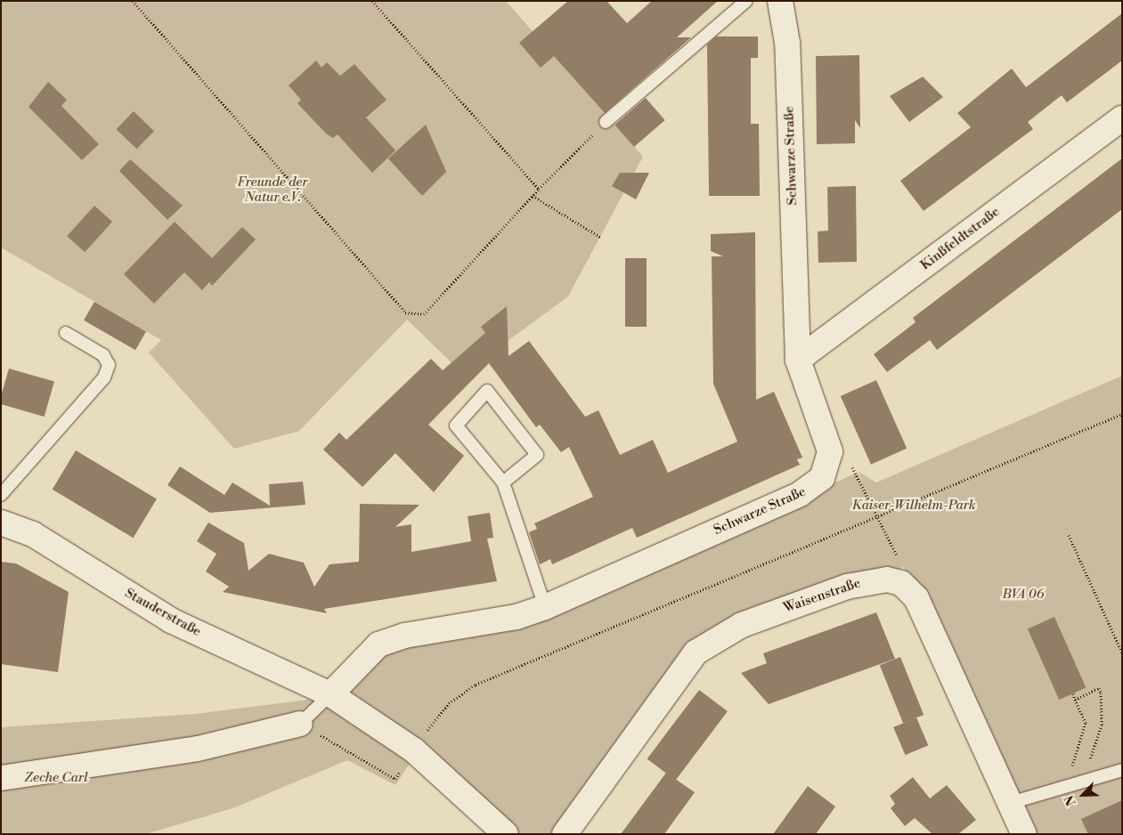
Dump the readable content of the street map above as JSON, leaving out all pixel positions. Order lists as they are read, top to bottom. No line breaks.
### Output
{"streets":{"street":["Schwarze Straße","Kinßfeldtstraße","Waisenstraße","Stauderstraße"]},"crossings":[["Schwarze Straße","Kinßfeldtstraße"],["Schwarze Straße","Stauderstraße"]],"parks":["Freunde der Natur e.V.","Kaiser-Wilhelm-Park","BVA 06","Zeche Carl"],"north":"bottom left"}
